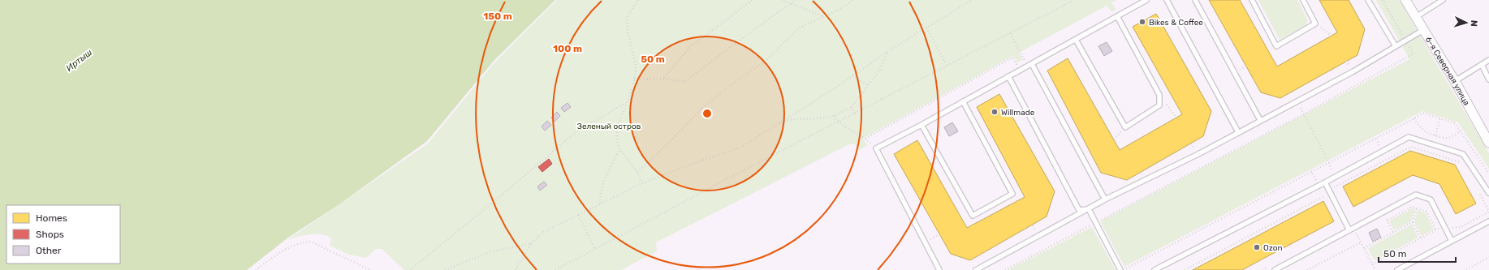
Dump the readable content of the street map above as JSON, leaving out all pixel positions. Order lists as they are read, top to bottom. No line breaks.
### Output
{"streets":{"street":["6-я Северная улица"]},"water":["Иртыш"],"parks":["Зеленый остров"],"places":["Bikes & Coffee","Willmade","Ozon"],"legend":["Homes","Shops","Other"],"scale_bar":"50 m","north":"right","rings":["150 m","100 m","50 m"]}
